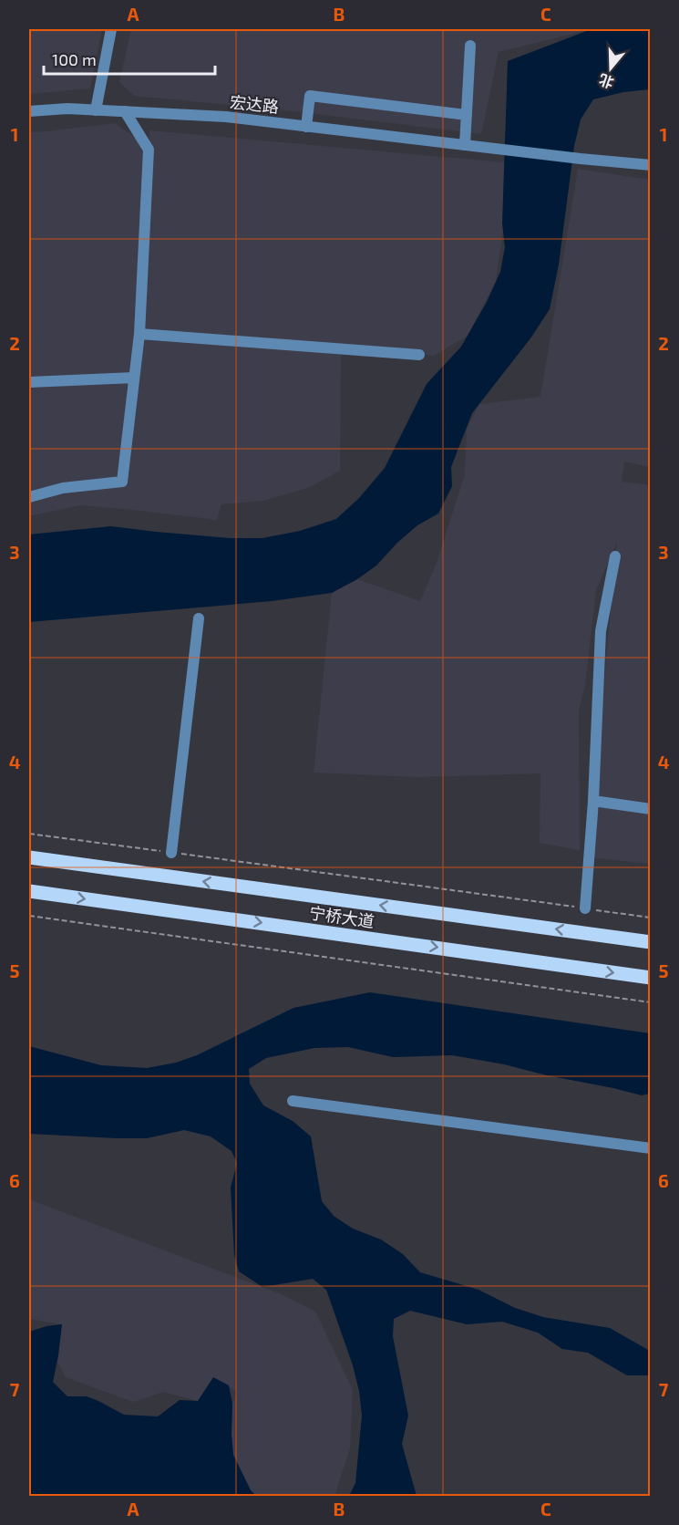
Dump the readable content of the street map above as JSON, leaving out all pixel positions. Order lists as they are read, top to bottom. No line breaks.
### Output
{"streets":{"main road":["宁桥大道"],"street":["宏达路"]},"scale_bar":"100 m","north":"bottom","grid":{"columns":["A","B","C"],"rows":["1","2","3","4","5","6","7"]}}
